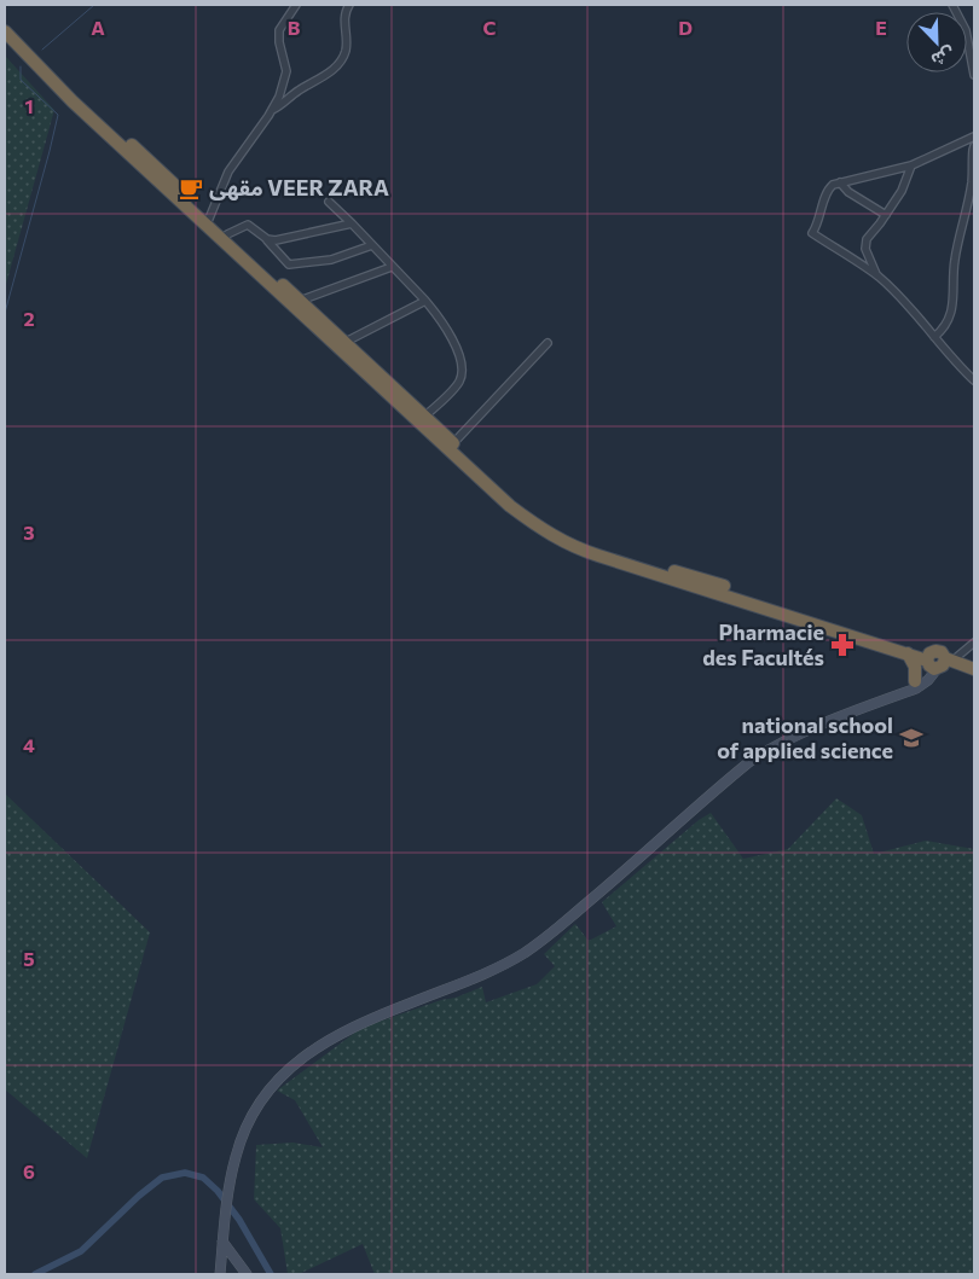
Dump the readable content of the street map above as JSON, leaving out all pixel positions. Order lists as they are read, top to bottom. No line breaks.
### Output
{"places":{"cafe":["مقهى VEER ZARA"],"pharmacy":["Pharmacie des Facultés"],"school or university":["national school of applied science"]},"north":"bottom right","grid":{"columns":["A","B","C","D","E"],"rows":["1","2","3","4","5","6"]}}
